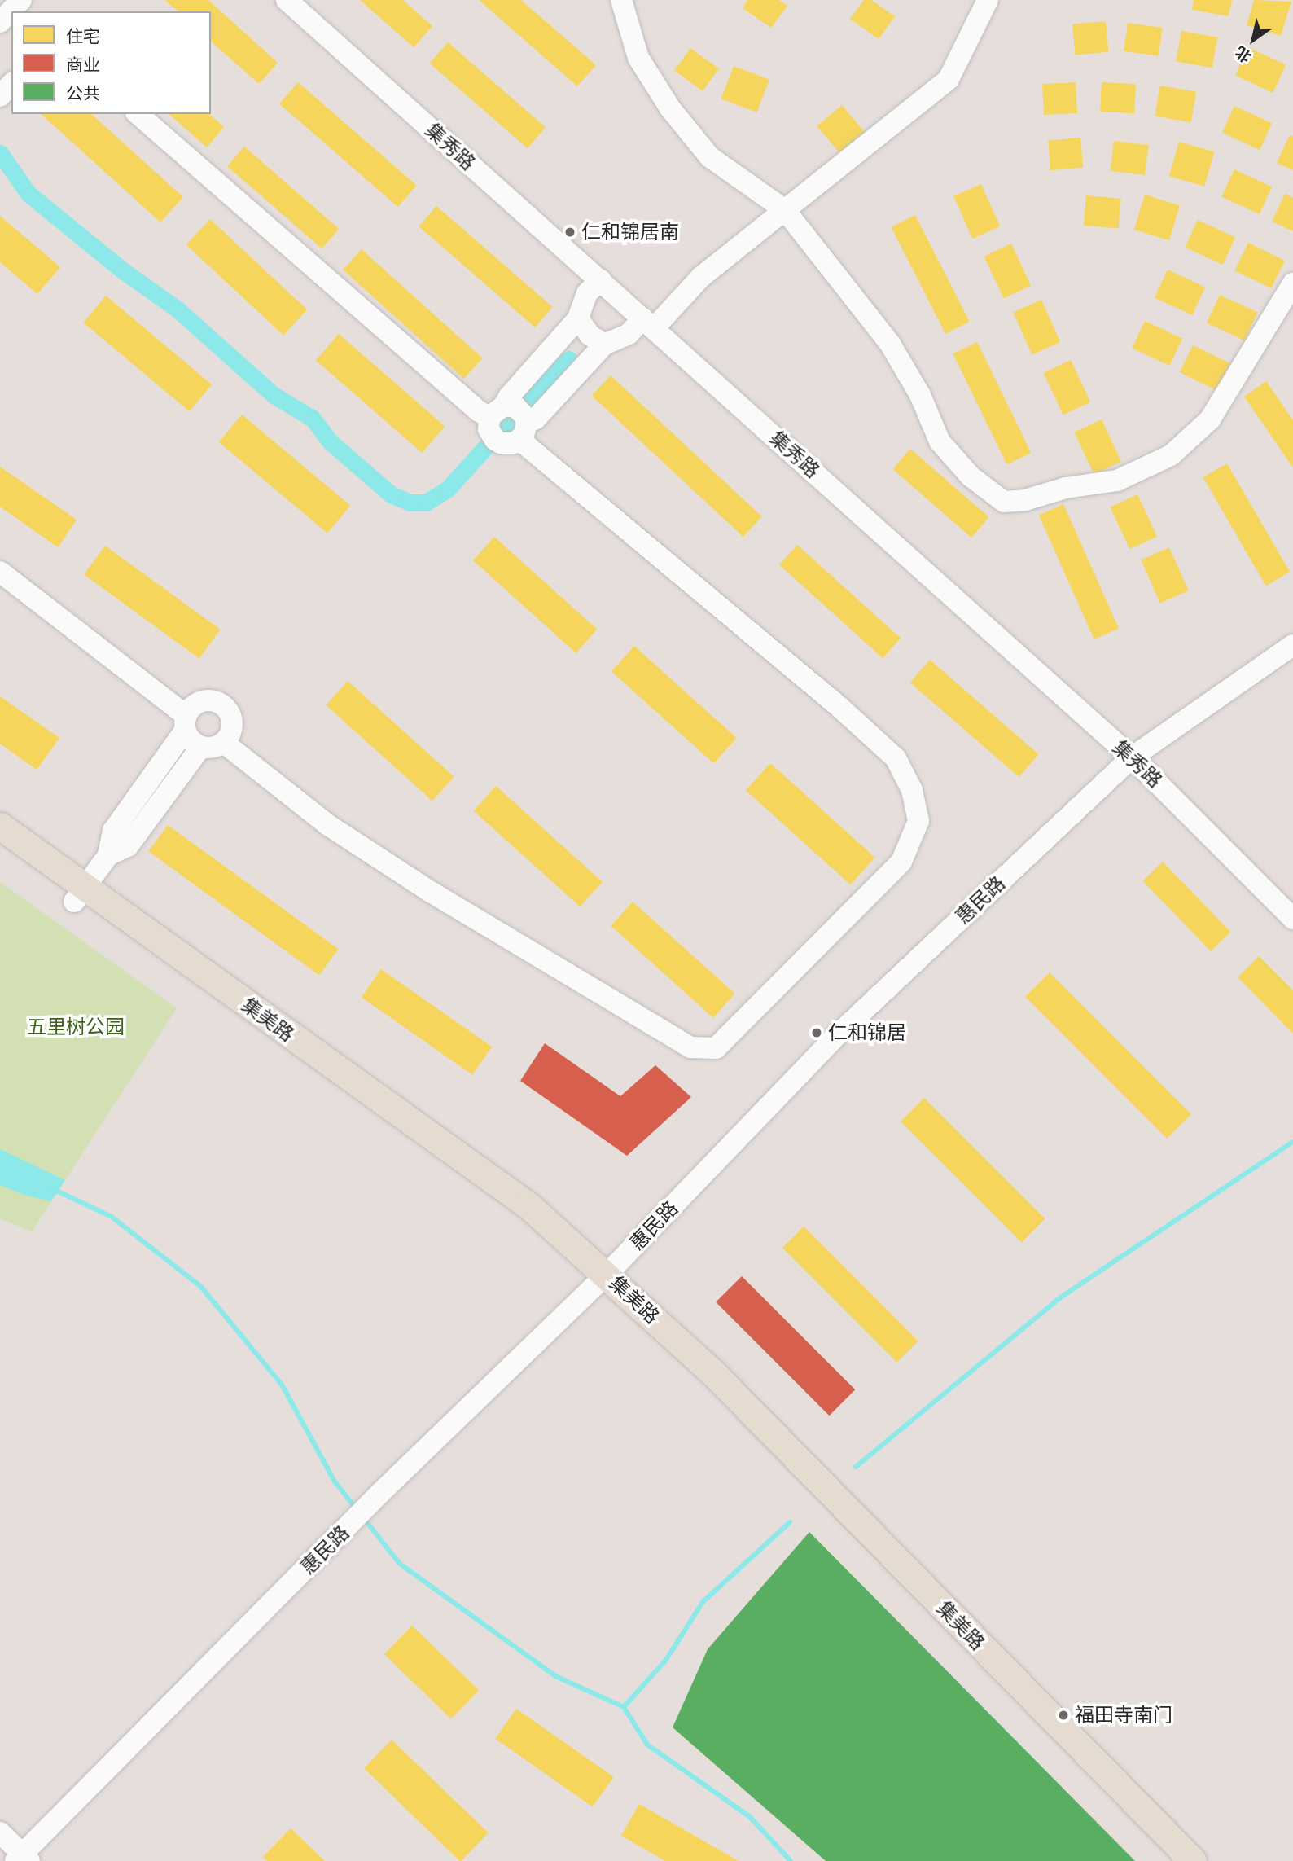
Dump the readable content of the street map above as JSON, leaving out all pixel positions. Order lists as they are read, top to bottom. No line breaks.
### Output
{"streets":{"main road":["集美路"],"street":["集秀路","惠民路"]},"crossings":[["集秀路","惠民路"],["惠民路","集美路"]],"parks":["五里树公园"],"places":["仁和锦居南","仁和锦居","福田寺南门"],"legend":["住宅","商业","公共"],"north":"bottom left"}
